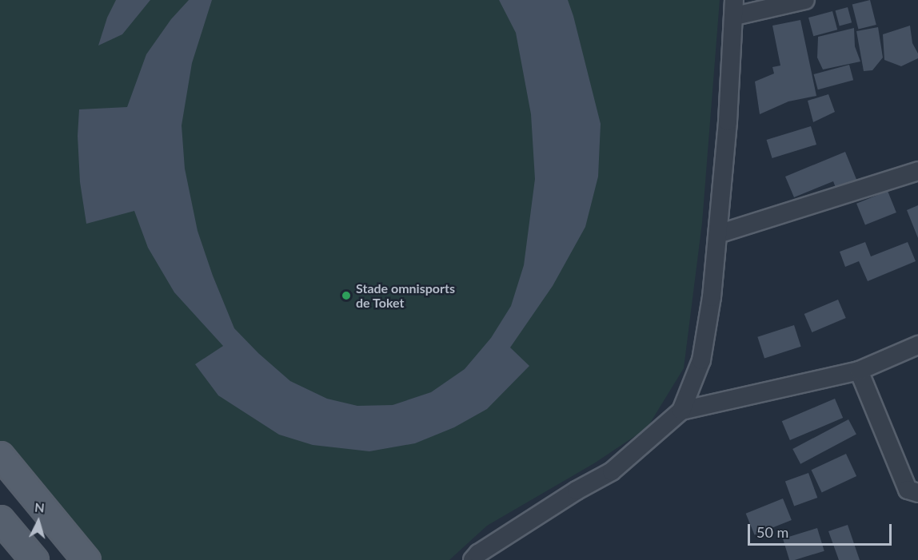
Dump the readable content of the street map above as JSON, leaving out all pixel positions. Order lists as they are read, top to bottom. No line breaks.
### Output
{"places":["Stade omnisports de Toket"],"scale_bar":"50 m","north":"top"}
